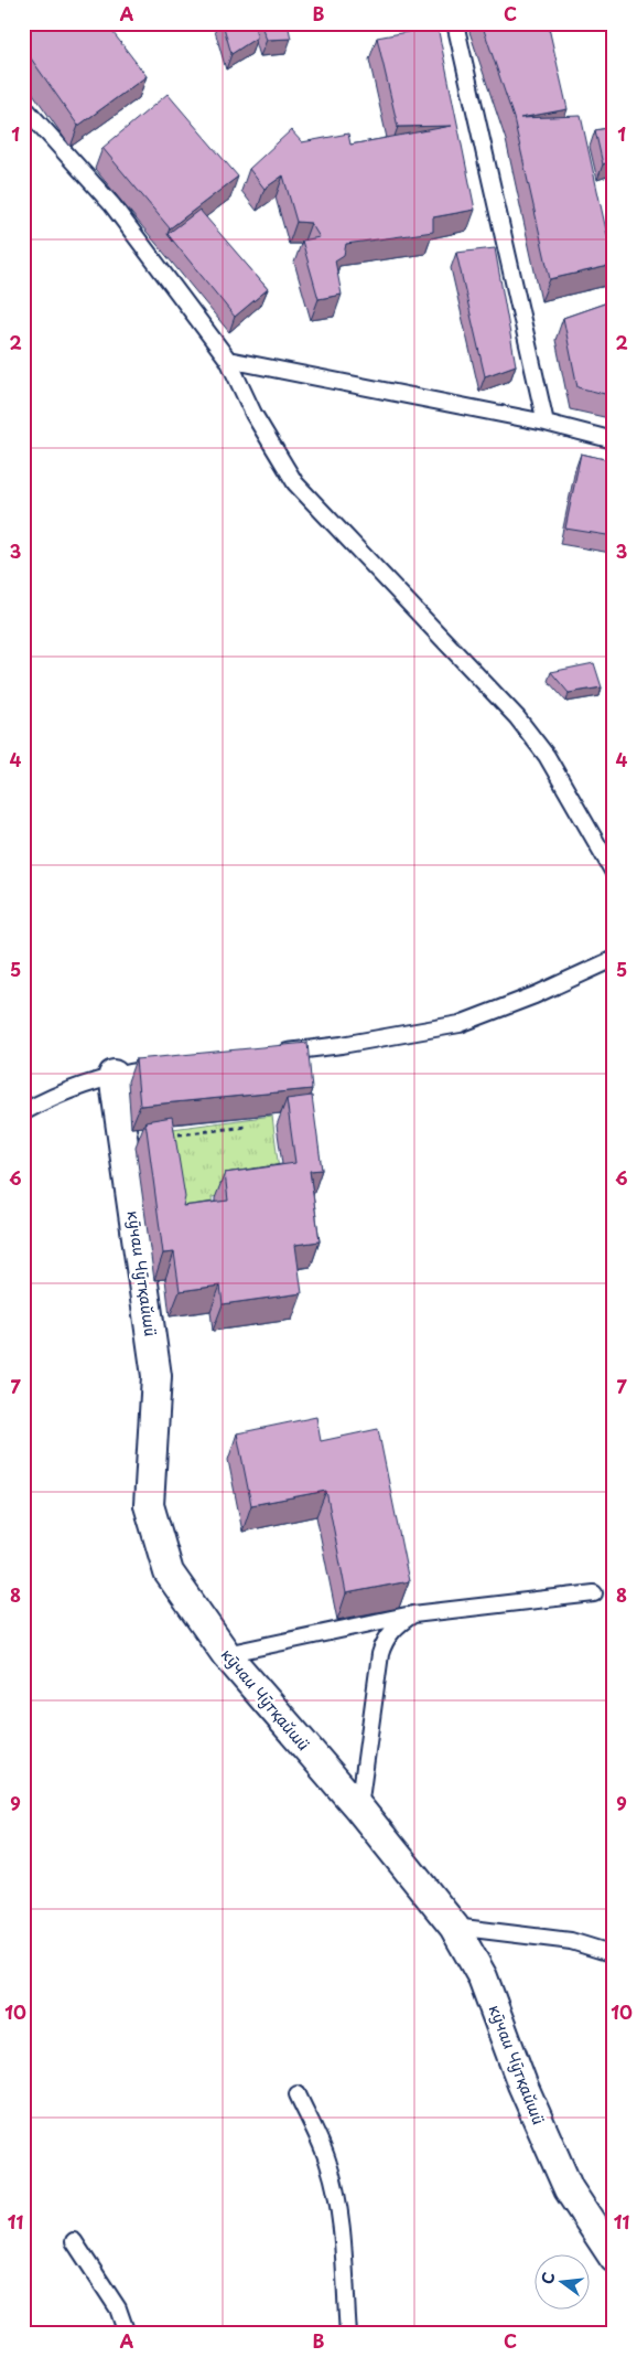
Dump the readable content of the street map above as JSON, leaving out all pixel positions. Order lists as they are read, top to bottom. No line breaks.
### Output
{"streets":{"street":["кӯчаи Чӯтқайшӣ"]},"north":"left","grid":{"columns":["A","B","C"],"rows":["1","2","3","4","5","6","7","8","9","10","11"]}}
